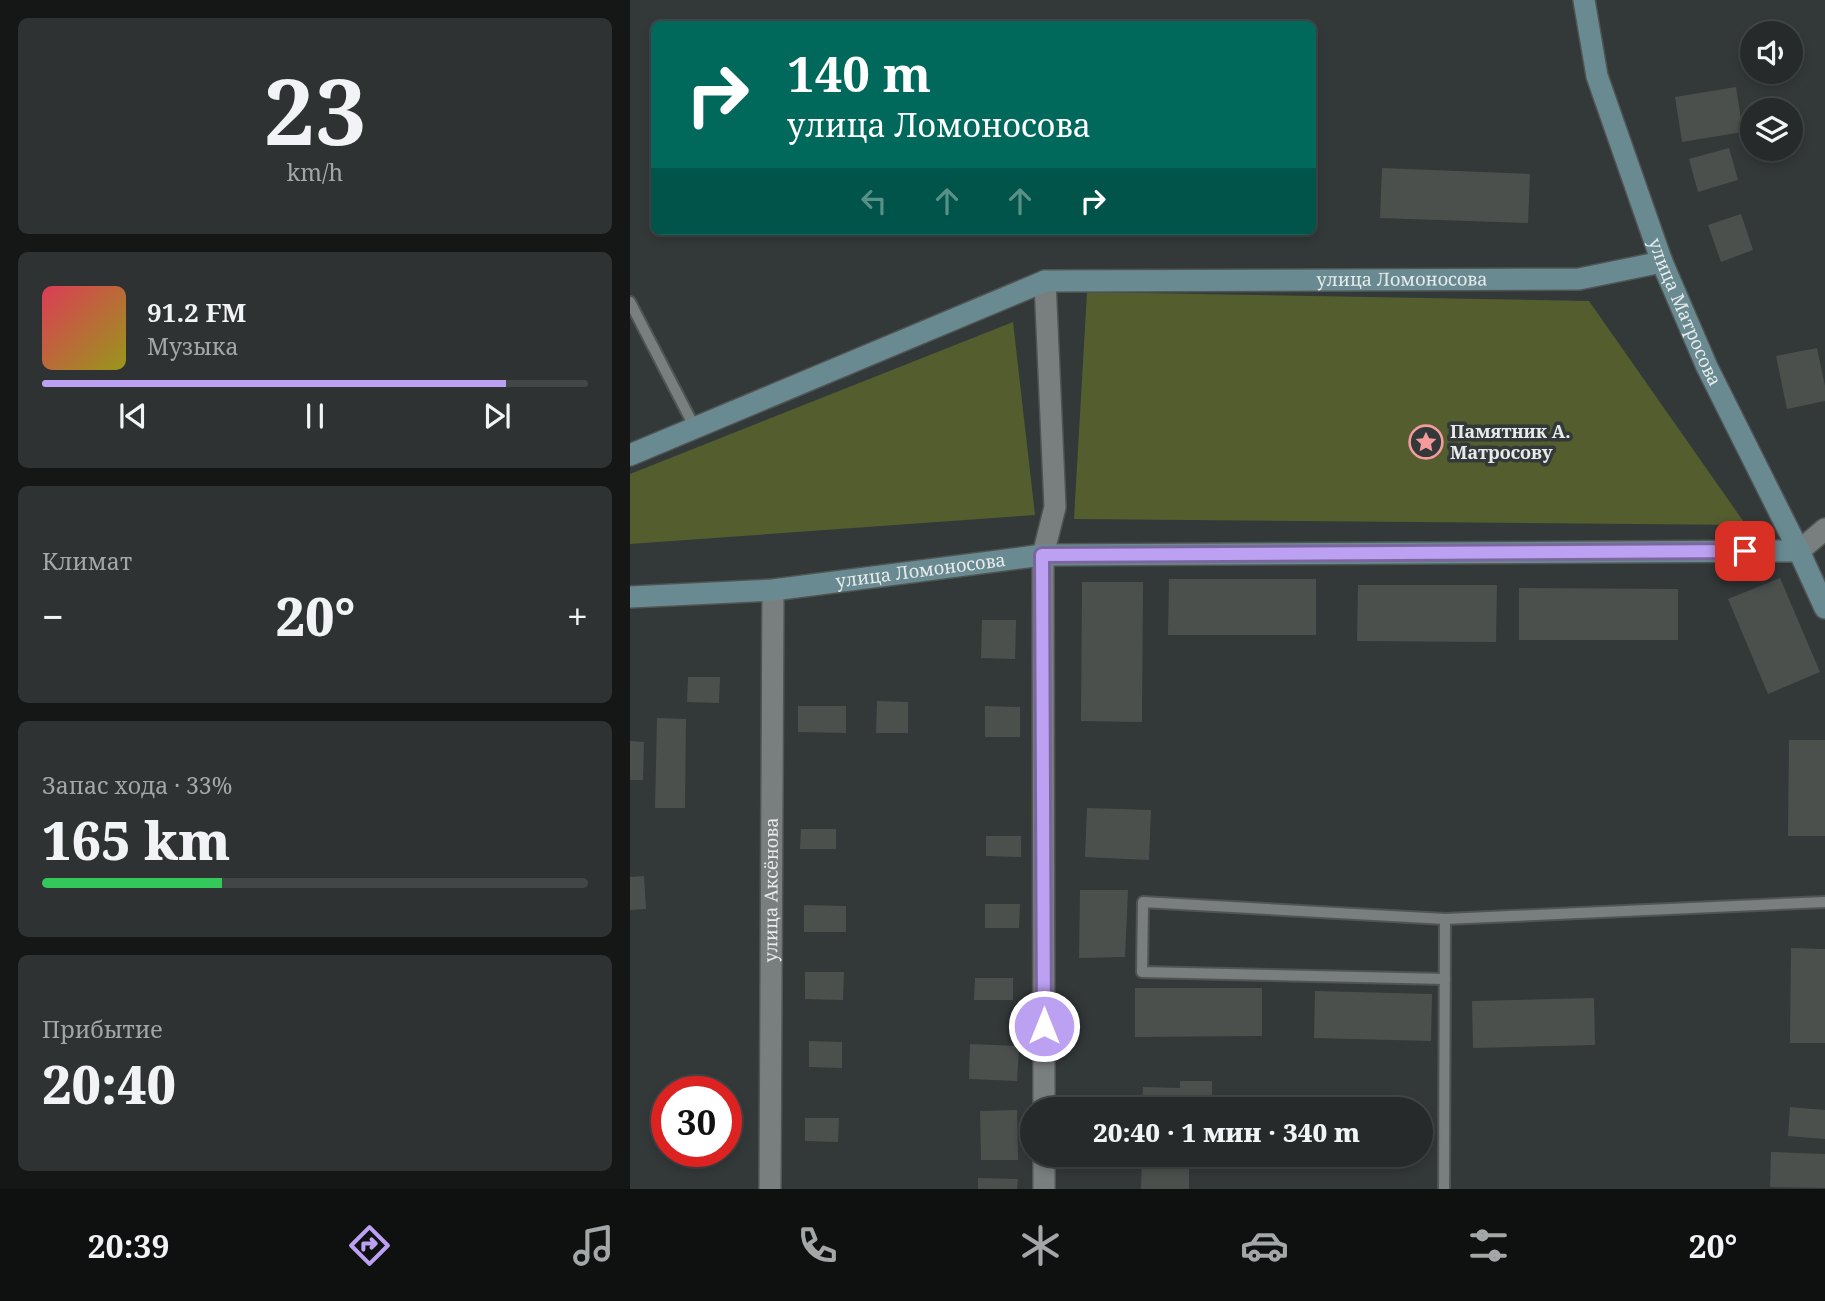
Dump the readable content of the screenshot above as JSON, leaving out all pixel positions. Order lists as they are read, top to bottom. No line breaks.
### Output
{"streets":{"street":["улица Ломоносова","улица Матросова","улица Аксёнова"]},"crossings":[["улица Ломоносова","улица Матросова"],["улица Ломоносова","улица Аксёнова"]],"places":{"place":["Памятник А. Матросову"]},"page":{"tile":[["23","km/h"],"Климат",["Запас хода · 33%","165 km"],["Прибытие","20:40"]],"turn":["140 m","улица Ломоносова"],"song":["91.2 FM","Музыка"],"heat":["−","20°","+"],"limit":"30","trip":"20:40 · 1 мин · 340 m","tabs":["20:39","20°"]}}
